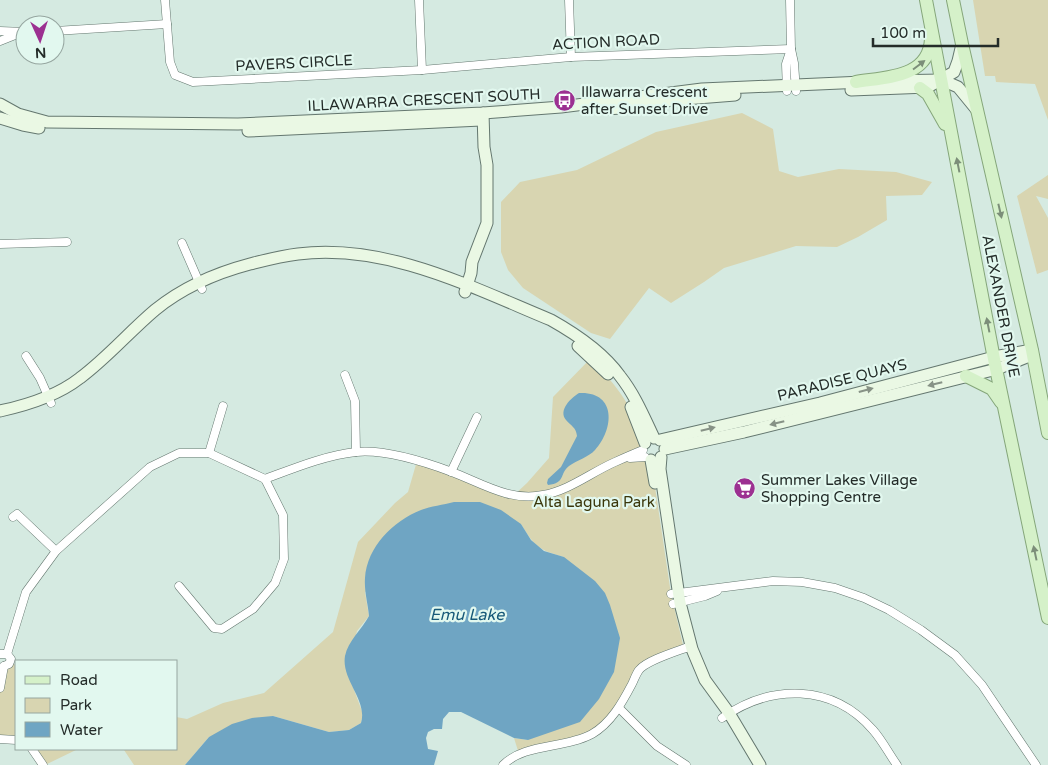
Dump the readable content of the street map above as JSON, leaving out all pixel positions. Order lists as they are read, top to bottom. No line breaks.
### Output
{"streets":{"main road":["ALEXANDER DRIVE"],"street":["ACTION ROAD","PAVERS CIRCLE","ILLAWARRA CRESCENT SOUTH","PARADISE QUAYS"]},"crossings":[["ACTION ROAD","PAVERS CIRCLE"],["ILLAWARRA CRESCENT SOUTH","ALEXANDER DRIVE"],["ALEXANDER DRIVE","PARADISE QUAYS"]],"water":["Emu Lake"],"parks":["Alta Laguna Park"],"places":{"bus stop":["Illawarra Crescent after Sunset Drive"],"supermarket":["Summer Lakes Village Shopping Centre"]},"legend":["Road","Park","Water"],"scale_bar":"100 m","north":"bottom"}
